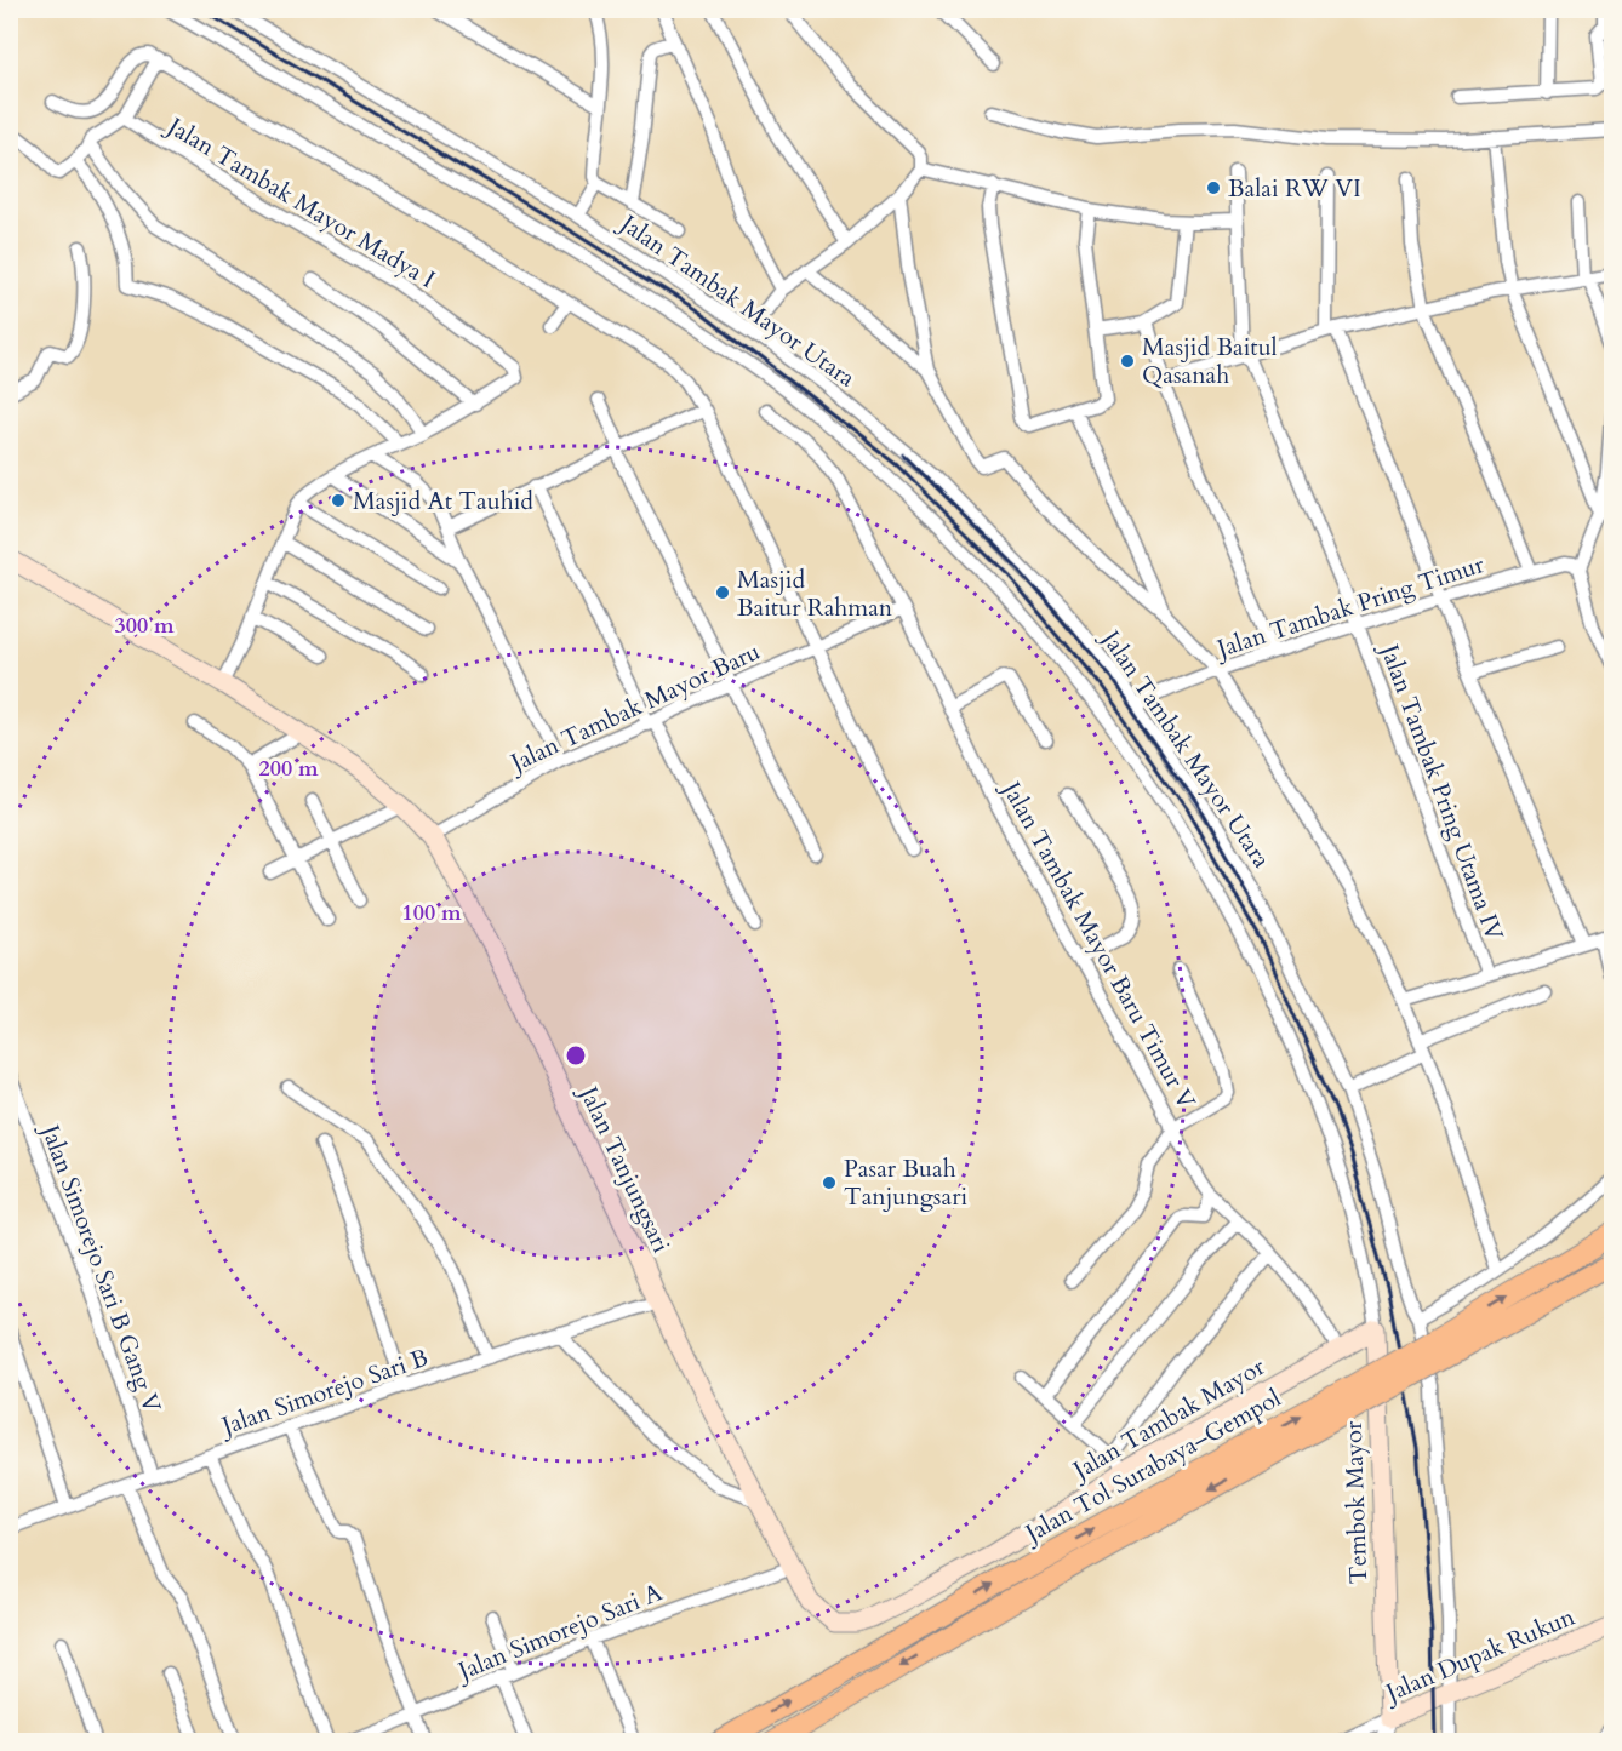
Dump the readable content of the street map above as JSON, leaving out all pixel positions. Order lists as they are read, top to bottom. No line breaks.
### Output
{"streets":{"highway":["Jalan Tol Surabaya–Gempol"],"main road":["Jalan Tanjungsari","Jalan Tambak Mayor","Tembok Mayor","Jalan Dupak Rukun"],"street":["Jalan Tambak Mayor Madya I","Jalan Tambak Mayor Utara","Jalan Tambak Pring Timur","Jalan Tambak Mayor Baru","Jalan Tambak Pring Utama IV","Jalan Tambak Mayor Baru Timur V","Jalan Simorejo Sari B Gang V","Jalan Simorejo Sari B","Jalan Simorejo Sari A"]},"crossings":[["Jalan Tambak Mayor Utara","Jalan Tambak Pring Timur"],["Jalan Tambak Mayor Utara","Jalan Dupak Rukun"],["Jalan Tambak Pring Timur","Jalan Tambak Pring Utama IV"],["Jalan Tambak Mayor Baru","Jalan Tambak Mayor Baru Timur V"],["Jalan Tambak Mayor Baru","Jalan Tanjungsari"],["Jalan Tanjungsari","Jalan Simorejo Sari B"],["Jalan Tanjungsari","Jalan Tambak Mayor"],["Jalan Tanjungsari","Jalan Simorejo Sari A"],["Jalan Simorejo Sari B Gang V","Jalan Simorejo Sari B"],["Tembok Mayor","Jalan Dupak Rukun"]],"places":["Balai RW VI","Masjid Baitul Qasanah","Masjid At Tauhid","Masjid Baitur Rahman","Pasar Buah Tanjungsari"],"rings":["300 m","200 m","100 m"]}
